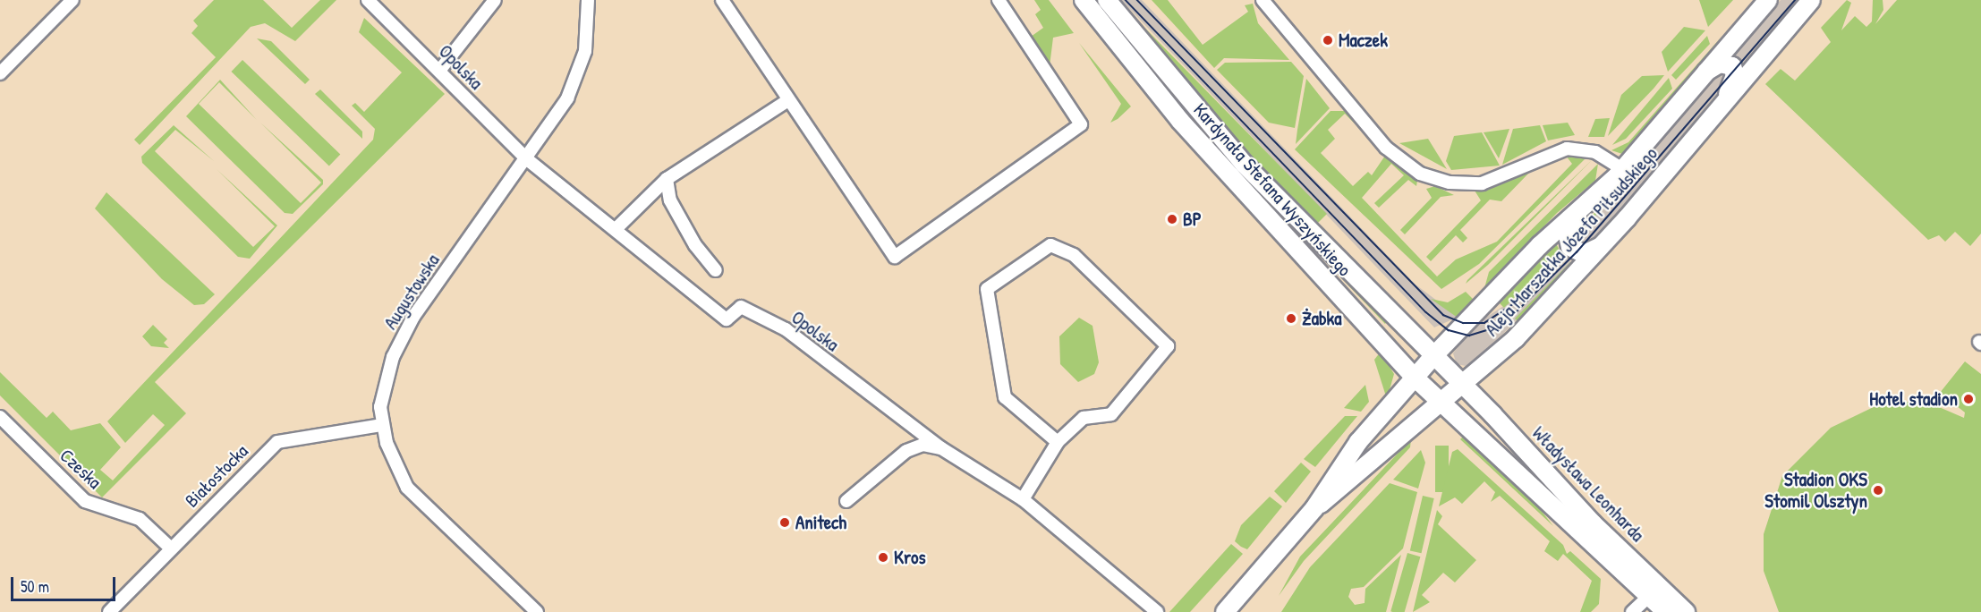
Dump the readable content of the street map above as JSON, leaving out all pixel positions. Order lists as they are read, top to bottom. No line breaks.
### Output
{"streets":{"street":["Opolska","Kardynała Stefana Wyszyńskiego","Aleja Marszałka Józefa Piłsudskiego","Augustowska","Czeska","Białostocka","Władysława Leonharda"]},"crossings":[["Opolska","Augustowska"],["Kardynała Stefana Wyszyńskiego","Aleja Marszałka Józefa Piłsudskiego"],["Kardynała Stefana Wyszyńskiego","Władysława Leonharda"],["Aleja Marszałka Józefa Piłsudskiego","Władysława Leonharda"],["Augustowska","Białostocka"],["Czeska","Białostocka"]],"places":["Maczek","BP","Żabka","Hotel stadion","Stadion OKS Stomil Olsztyn","Anitech","Kros"],"scale_bar":"50 m"}
